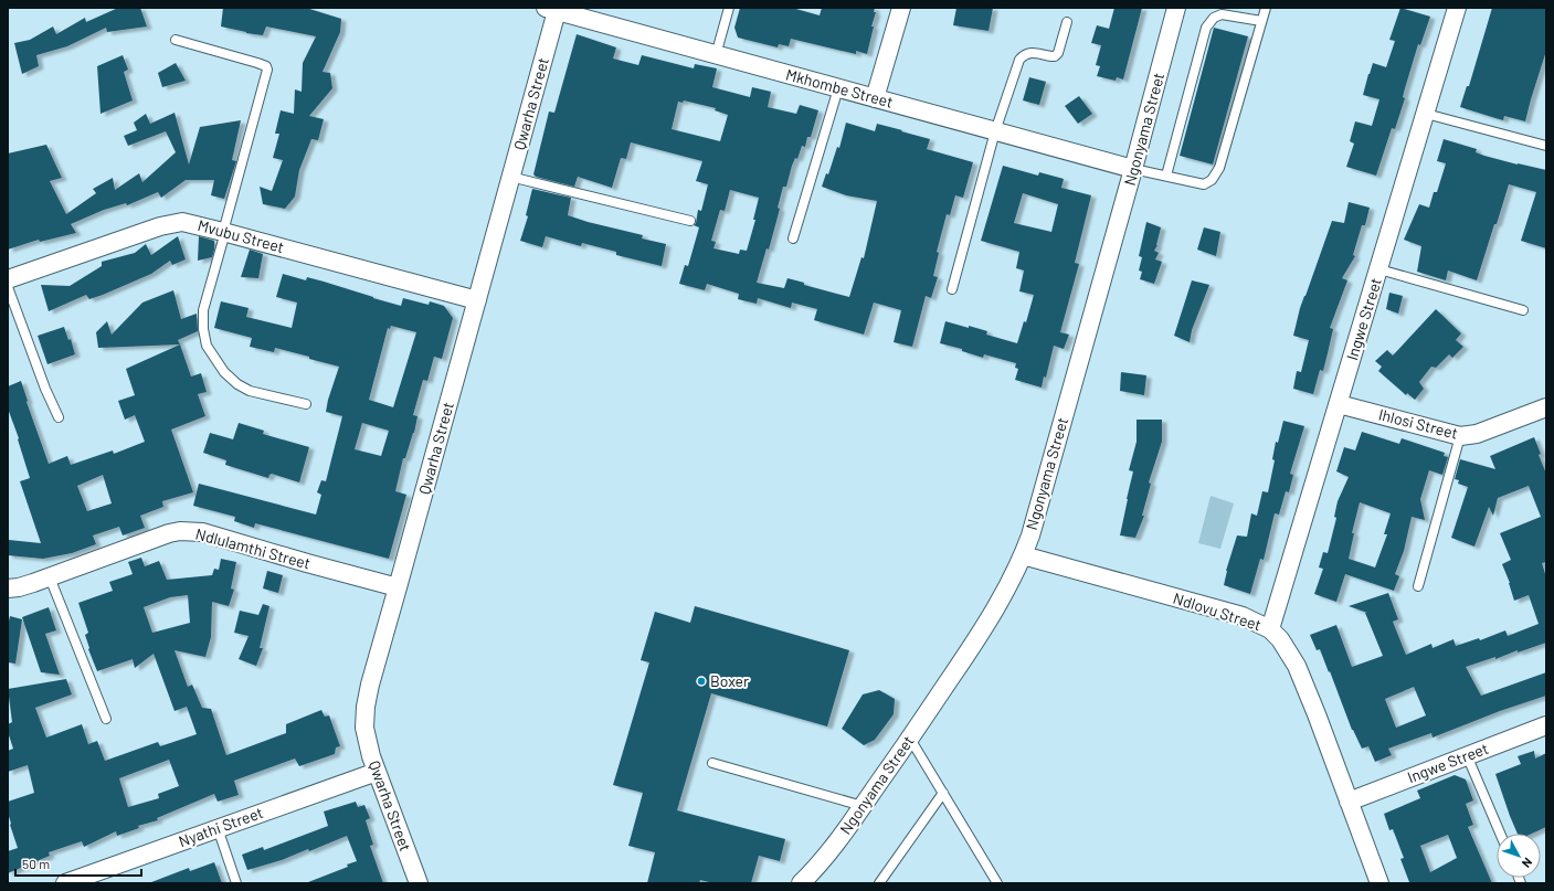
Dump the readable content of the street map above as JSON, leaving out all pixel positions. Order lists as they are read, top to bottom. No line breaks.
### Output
{"streets":{"street":["Mkhombe Street","Qwarha Street","Ngonyama Street","Mvubu Street","Ingwe Street","Ihlosi Street","Ndlulamthi Street","Ndlovu Street","Nyathi Street"]},"crossings":[["Mkhombe Street","Qwarha Street"],["Mkhombe Street","Ngonyama Street"],["Qwarha Street","Mvubu Street"],["Qwarha Street","Ndlulamthi Street"],["Qwarha Street","Nyathi Street"],["Ngonyama Street","Ndlovu Street"],["Ingwe Street","Ihlosi Street"],["Ingwe Street","Ndlovu Street"]],"places":["Boxer"],"scale_bar":"50 m","north":"bottom right"}
